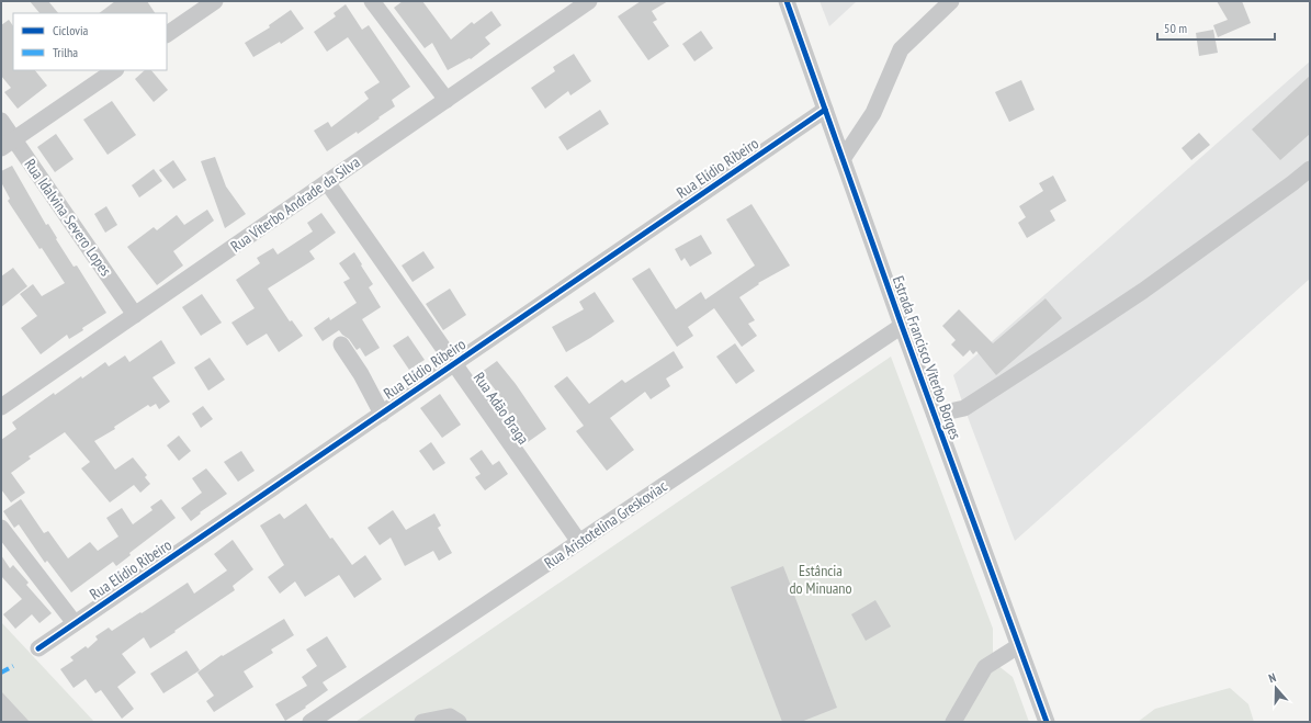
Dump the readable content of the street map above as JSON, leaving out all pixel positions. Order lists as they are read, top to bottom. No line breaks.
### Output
{"streets":{"street":["Rua Elídio Ribeiro","Rua Viterbo Andrade da Silva","Rua Idalvina Severo Lopes","Estrada Francisco Viterbo Borges","Rua Adão Braga","Rua Aristotelina Greskoviac"]},"crossings":[["Rua Elídio Ribeiro","Estrada Francisco Viterbo Borges"],["Rua Elídio Ribeiro","Rua Adão Braga"],["Rua Viterbo Andrade da Silva","Rua Idalvina Severo Lopes"],["Rua Viterbo Andrade da Silva","Rua Adão Braga"],["Estrada Francisco Viterbo Borges","Rua Aristotelina Greskoviac"],["Rua Adão Braga","Rua Aristotelina Greskoviac"]],"parks":["Estância do Minuano"],"legend":["Ciclovia","Trilha"],"scale_bar":"50 m","north":"top"}
